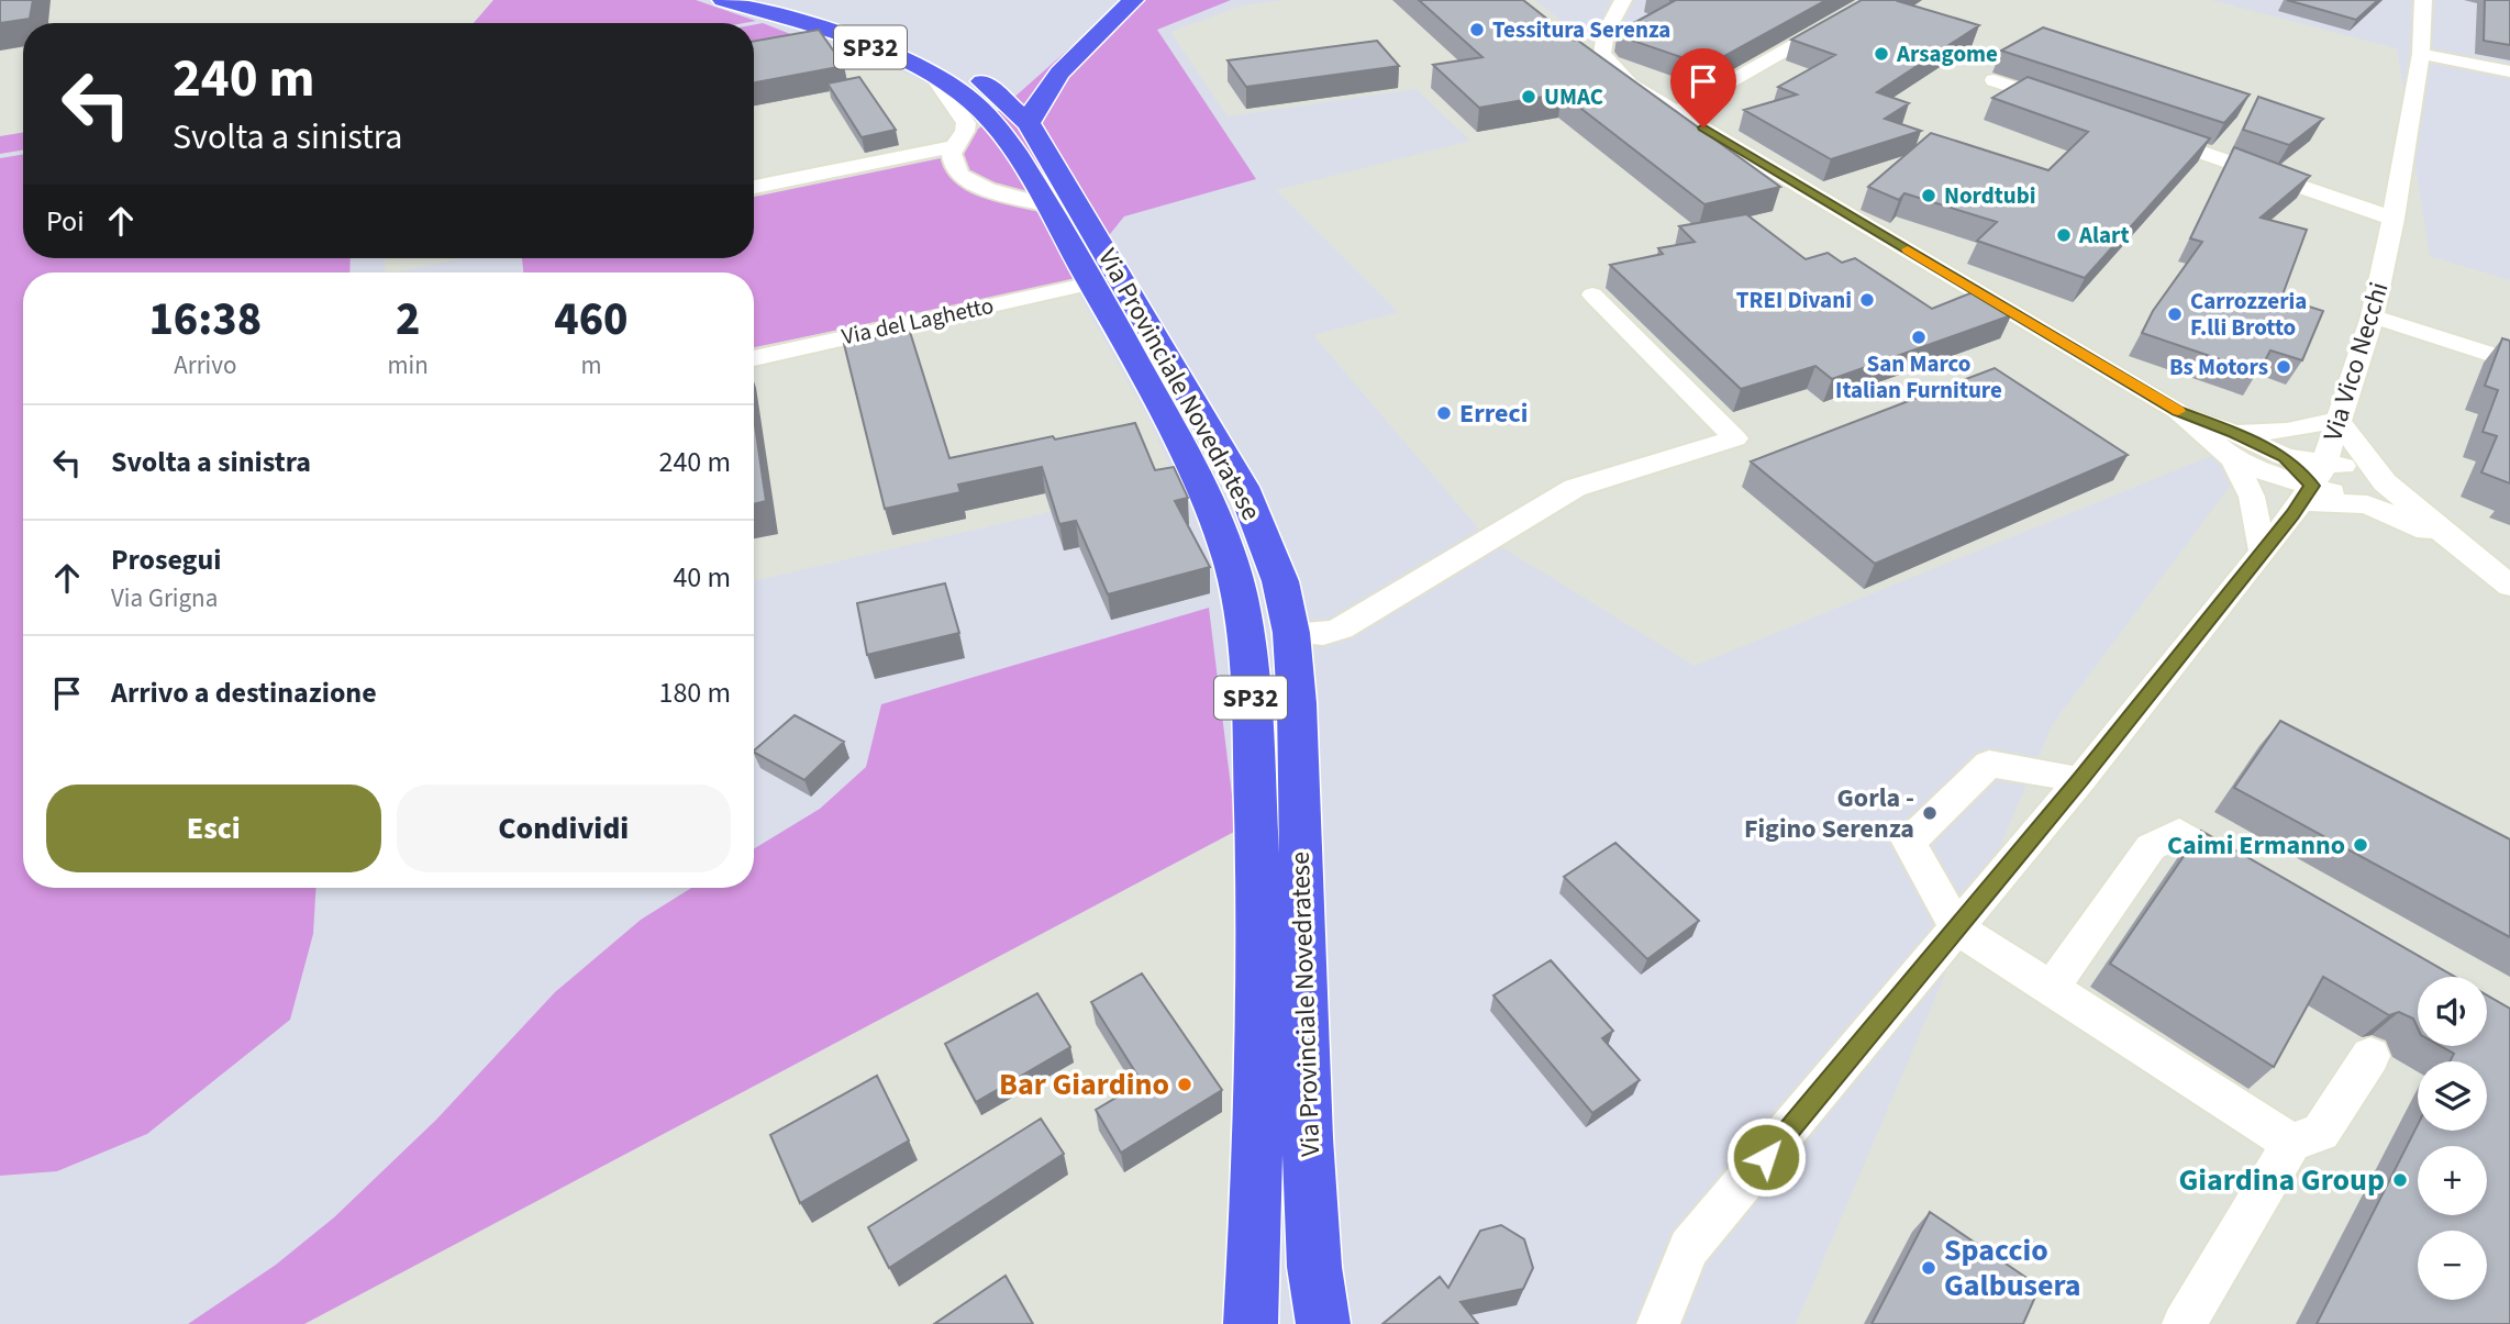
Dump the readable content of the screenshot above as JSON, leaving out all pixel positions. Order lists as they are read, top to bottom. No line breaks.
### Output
{"streets":{"main road":["SP32","Via Provinciale Novedratese"],"street":["Via del Laghetto","Via Vico Necchi"]},"crossings":[["Via del Laghetto","Via Provinciale Novedratese"]],"places":["Tessitura Serenza","Arsagome","UMAC","Nordtubi","Alart","TREI Divani","Carrozzeria F.lli Brotto","San Marco Italian Furniture","Bs Motors","Erreci","Gorla - Figino Serenza","Caimi Ermanno","Bar Giardino","Giardina Group","Spaccio Galbusera"],"page":{"turn":["240 m","Svolta a sinistra"],"then":"Poi","eta":["16:38","Arrivo","2","min","460","m"],"list":[{"name":"Svolta a sinistra","value":"240 m"},{"name":"Prosegui","note":"Via Grigna","value":"40 m"},{"name":"Arrivo a destinazione","value":"180 m"}],"buttons":["Esci","Condividi"],"map_buttons":["+","−"]}}
